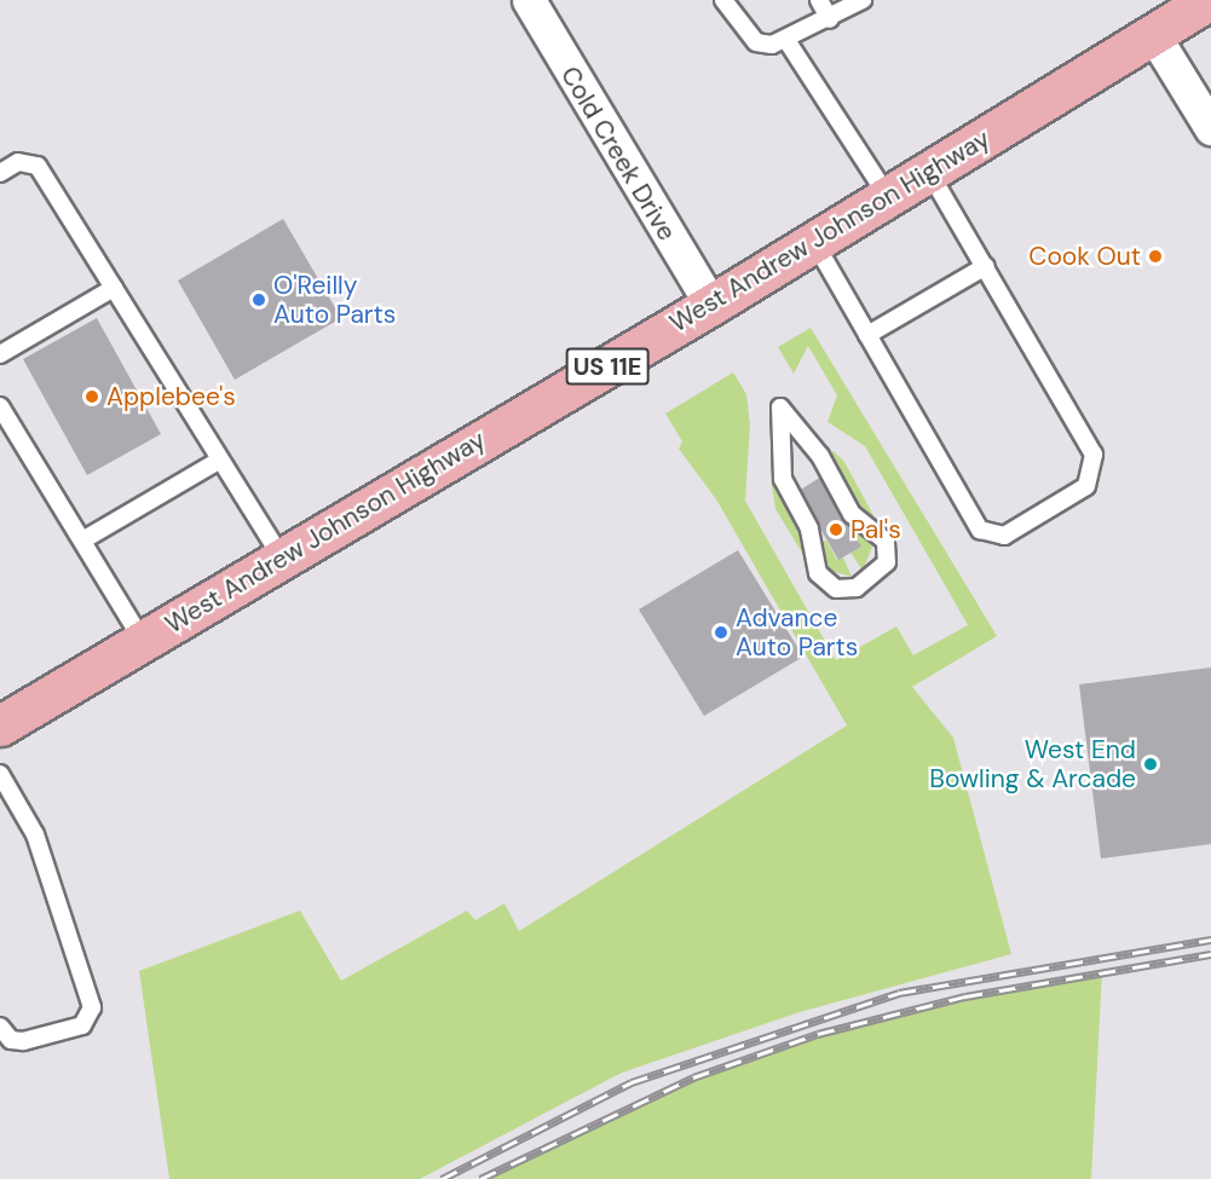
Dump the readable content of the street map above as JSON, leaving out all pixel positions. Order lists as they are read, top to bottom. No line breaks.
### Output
{"streets":{"main road":["West Andrew Johnson Highway","US 11E"],"street":["Cold Creek Drive"]},"crossings":[["Cold Creek Drive","West Andrew Johnson Highway"]],"places":["Cook Out","O'Reilly Auto Parts","Applebee's","Pal's","Advance Auto Parts","West End Bowling & Arcade"]}
